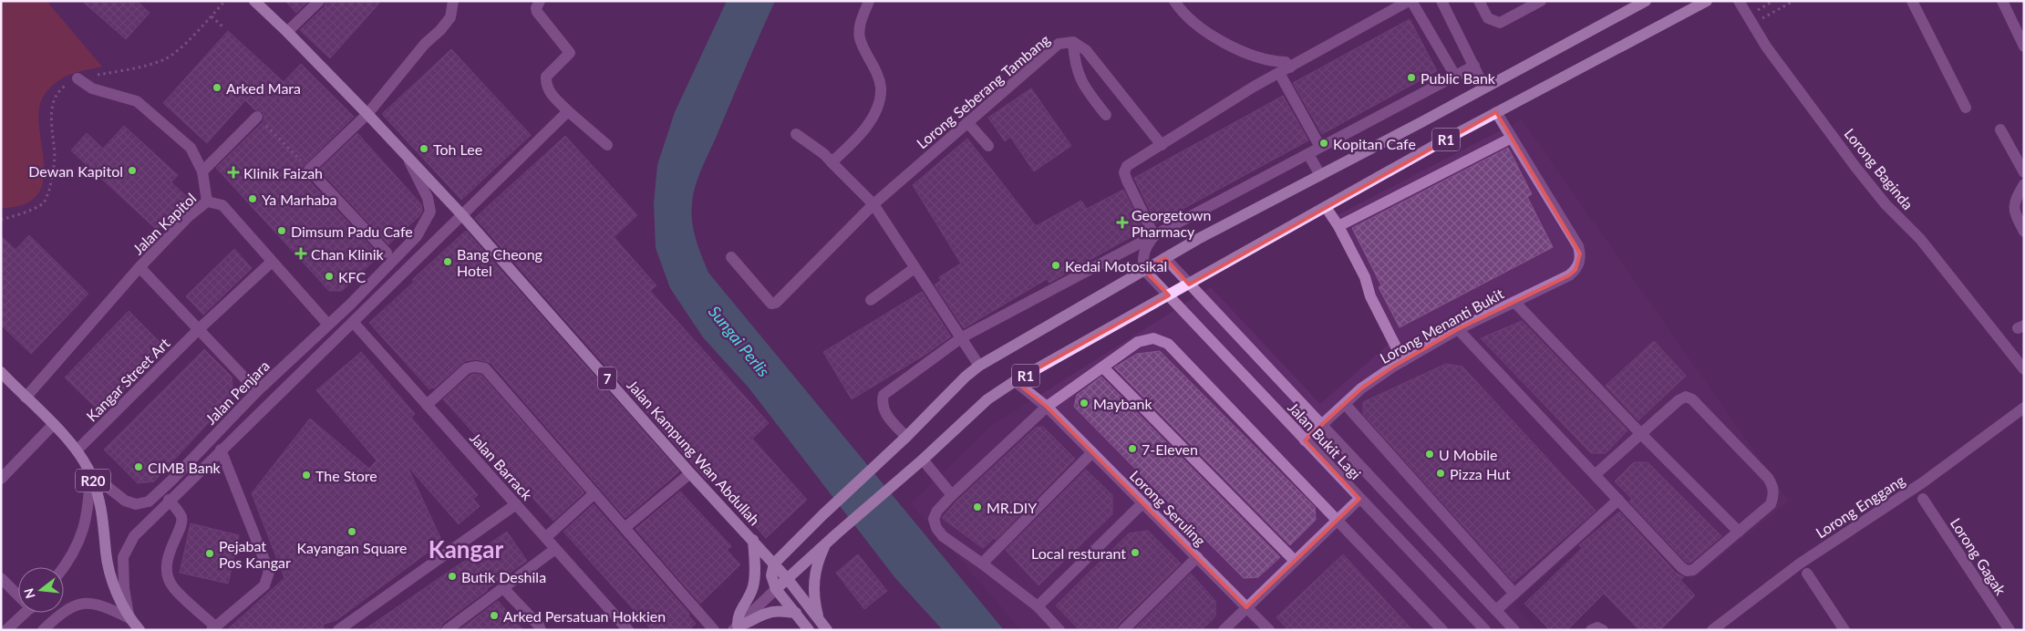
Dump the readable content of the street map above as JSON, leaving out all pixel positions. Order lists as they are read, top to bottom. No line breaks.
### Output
{"streets":{"main road":["R1","7","Jalan Kampung Wan Abdullah","R20"],"street":["Lorong Seberang Tambang","Lorong Baginda","Jalan Kapitol","Lorong Menanti Bukit","Kangar Street Art","Jalan Penjara","Jalan Bukit Lagi","Jalan Barrack","Lorong Enggang","Lorong Seruling","Lorong Gagak"]},"crossings":[["R1","Jalan Bukit Lagi"],["R1","Jalan Kampung Wan Abdullah"],["R1","Lorong Seruling"],["Jalan Kapitol","Kangar Street Art"],["Jalan Kapitol","Jalan Penjara"],["Jalan Kapitol","R20"],["Lorong Menanti Bukit","Jalan Bukit Lagi"],["7","Jalan Penjara"],["7","Jalan Kampung Wan Abdullah"],["Kangar Street Art","R20"],["Jalan Penjara","Jalan Kampung Wan Abdullah"],["Jalan Penjara","Jalan Barrack"],["Jalan Penjara","R20"]],"districts":["Kangar"],"water":["Sungai Perlis"],"places":{"other":["Public Bank","Arked Mara","Kopitan Cafe","Toh Lee","Dewan Kapitol","Ya Marhaba","Dimsum Padu Cafe","Bang Cheong Hotel","Kedai Motosikal","KFC","Maybank","7-Eleven","U Mobile","CIMB Bank","Pizza Hut","The Store","MR.DIY","Kayangan Square","Local resturant","Pejabat Pos Kangar","Butik Deshila","Arked Persatuan Hokkien"],"health":["Klinik Faizah","Georgetown Pharmacy","Chan Klinik"]},"north":"left"}
